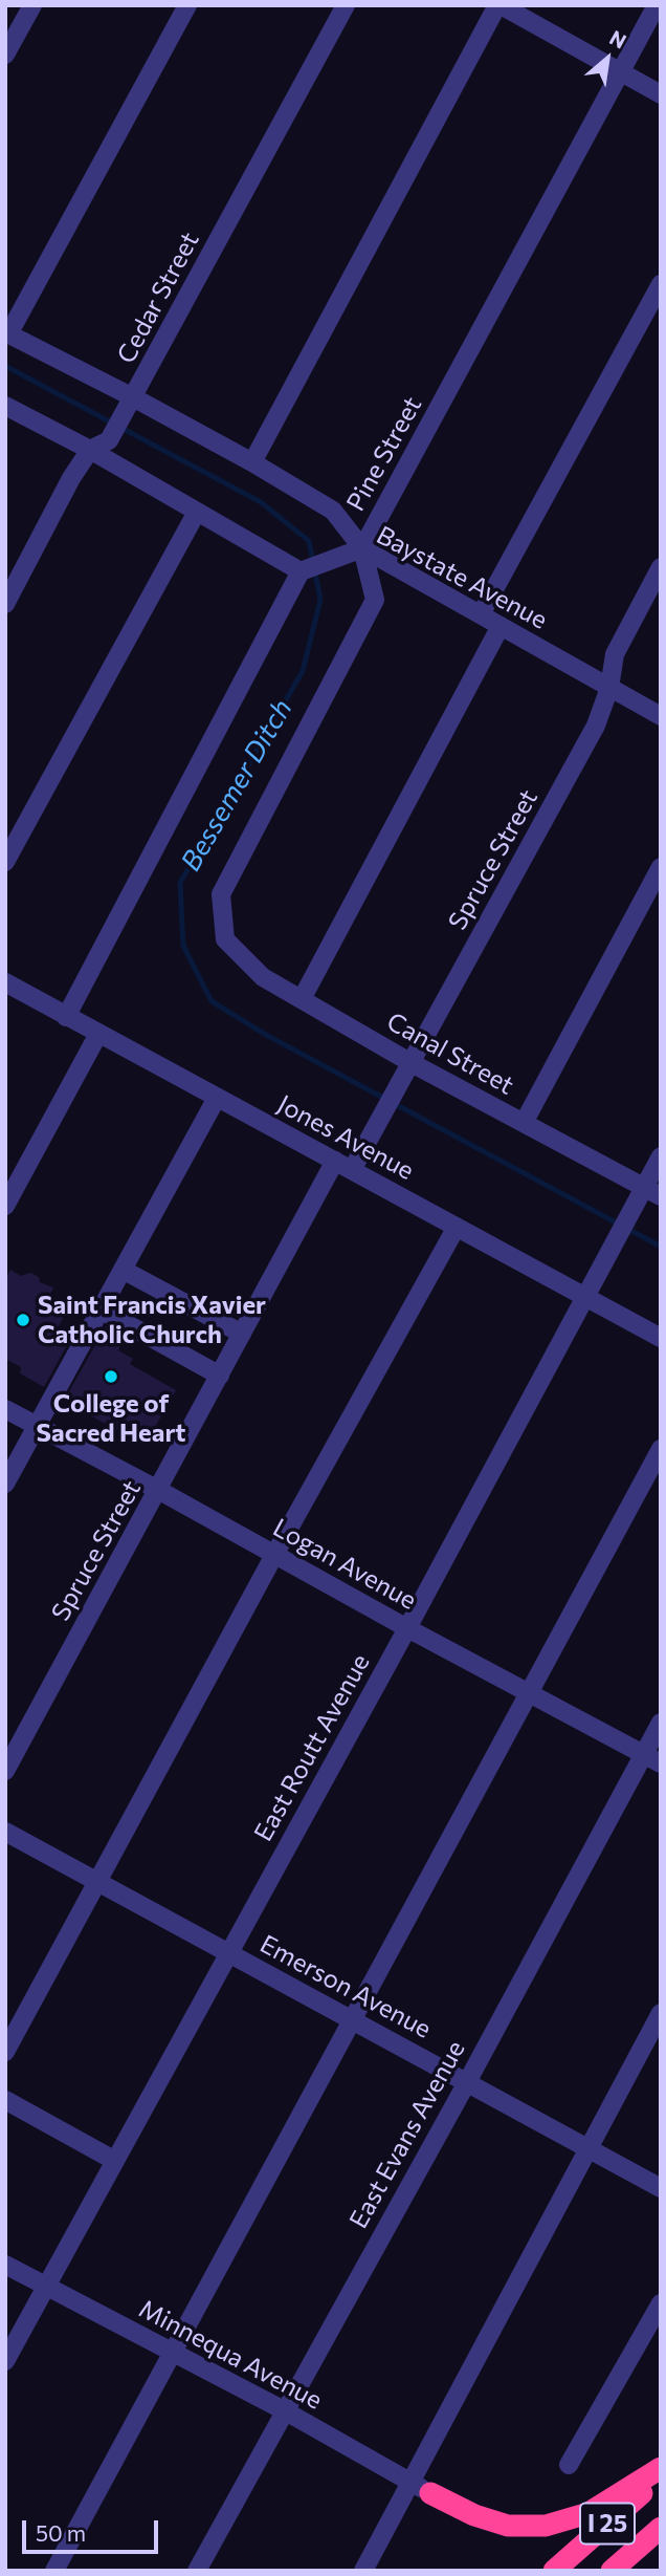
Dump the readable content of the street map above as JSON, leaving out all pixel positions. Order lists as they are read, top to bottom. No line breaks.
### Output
{"streets":{"highway":["I 25"],"street":["Cedar Street","Pine Street","Baystate Avenue","Spruce Street","Canal Street","Jones Avenue","Logan Avenue","East Routt Avenue","Emerson Avenue","East Evans Avenue","Minnequa Avenue"]},"crossings":[["Pine Street","Baystate Avenue"],["Pine Street","Canal Street"],["Baystate Avenue","Spruce Street"],["Spruce Street","Canal Street"],["Spruce Street","Jones Avenue"],["Spruce Street","Logan Avenue"],["Canal Street","East Routt Avenue"],["Jones Avenue","East Routt Avenue"],["Logan Avenue","East Routt Avenue"],["Logan Avenue","East Evans Avenue"],["East Routt Avenue","Emerson Avenue"],["East Routt Avenue","Minnequa Avenue"],["Emerson Avenue","East Evans Avenue"],["East Evans Avenue","Minnequa Avenue"]],"water":["Bessemer Ditch"],"places":["Saint Francis Xavier Catholic Church","College of Sacred Heart"],"scale_bar":"50 m","north":"top right"}
